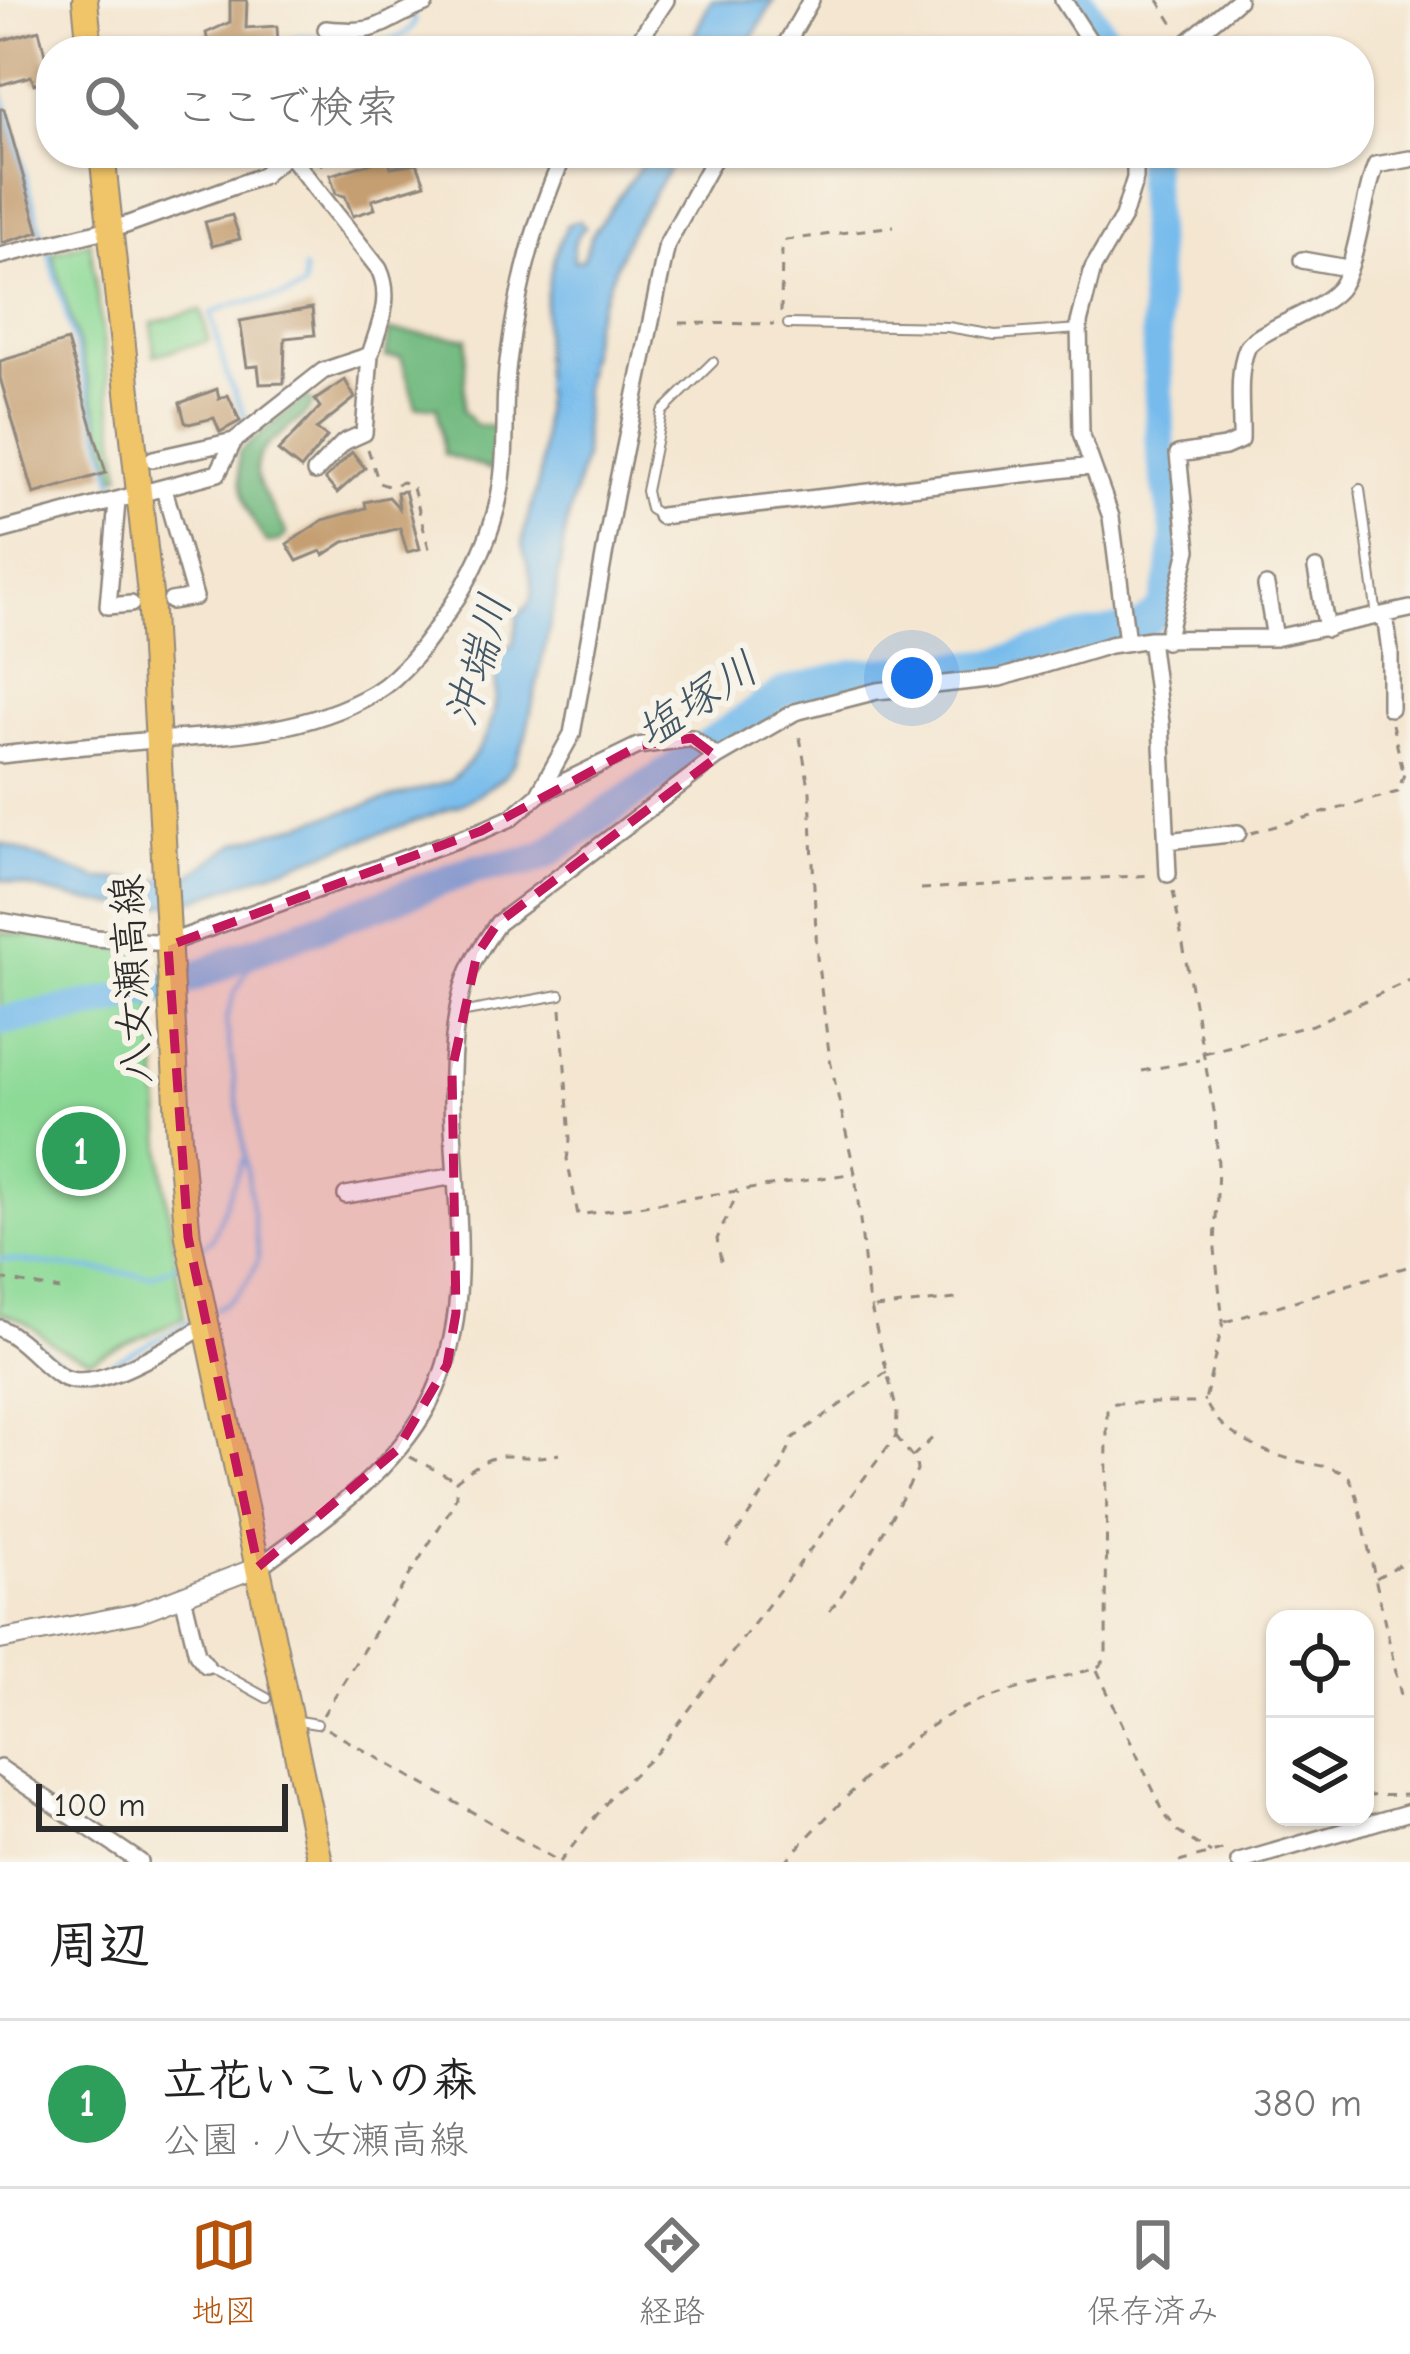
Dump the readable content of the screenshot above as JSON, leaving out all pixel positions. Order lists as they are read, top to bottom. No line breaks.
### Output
{"streets":{"main road":["八女瀬高線"]},"water":["沖端川","塩塚川"],"scale_bar":"100 m","page":{"search":"ここで検索","pins":"1","scale":"100 m","heading":"周辺","list":[{"mark":"1","name":"立花いこいの森","note":"公園 · 八女瀬高線","value":"380 m"}],"nav":["地図","経路","保存済み"]}}
